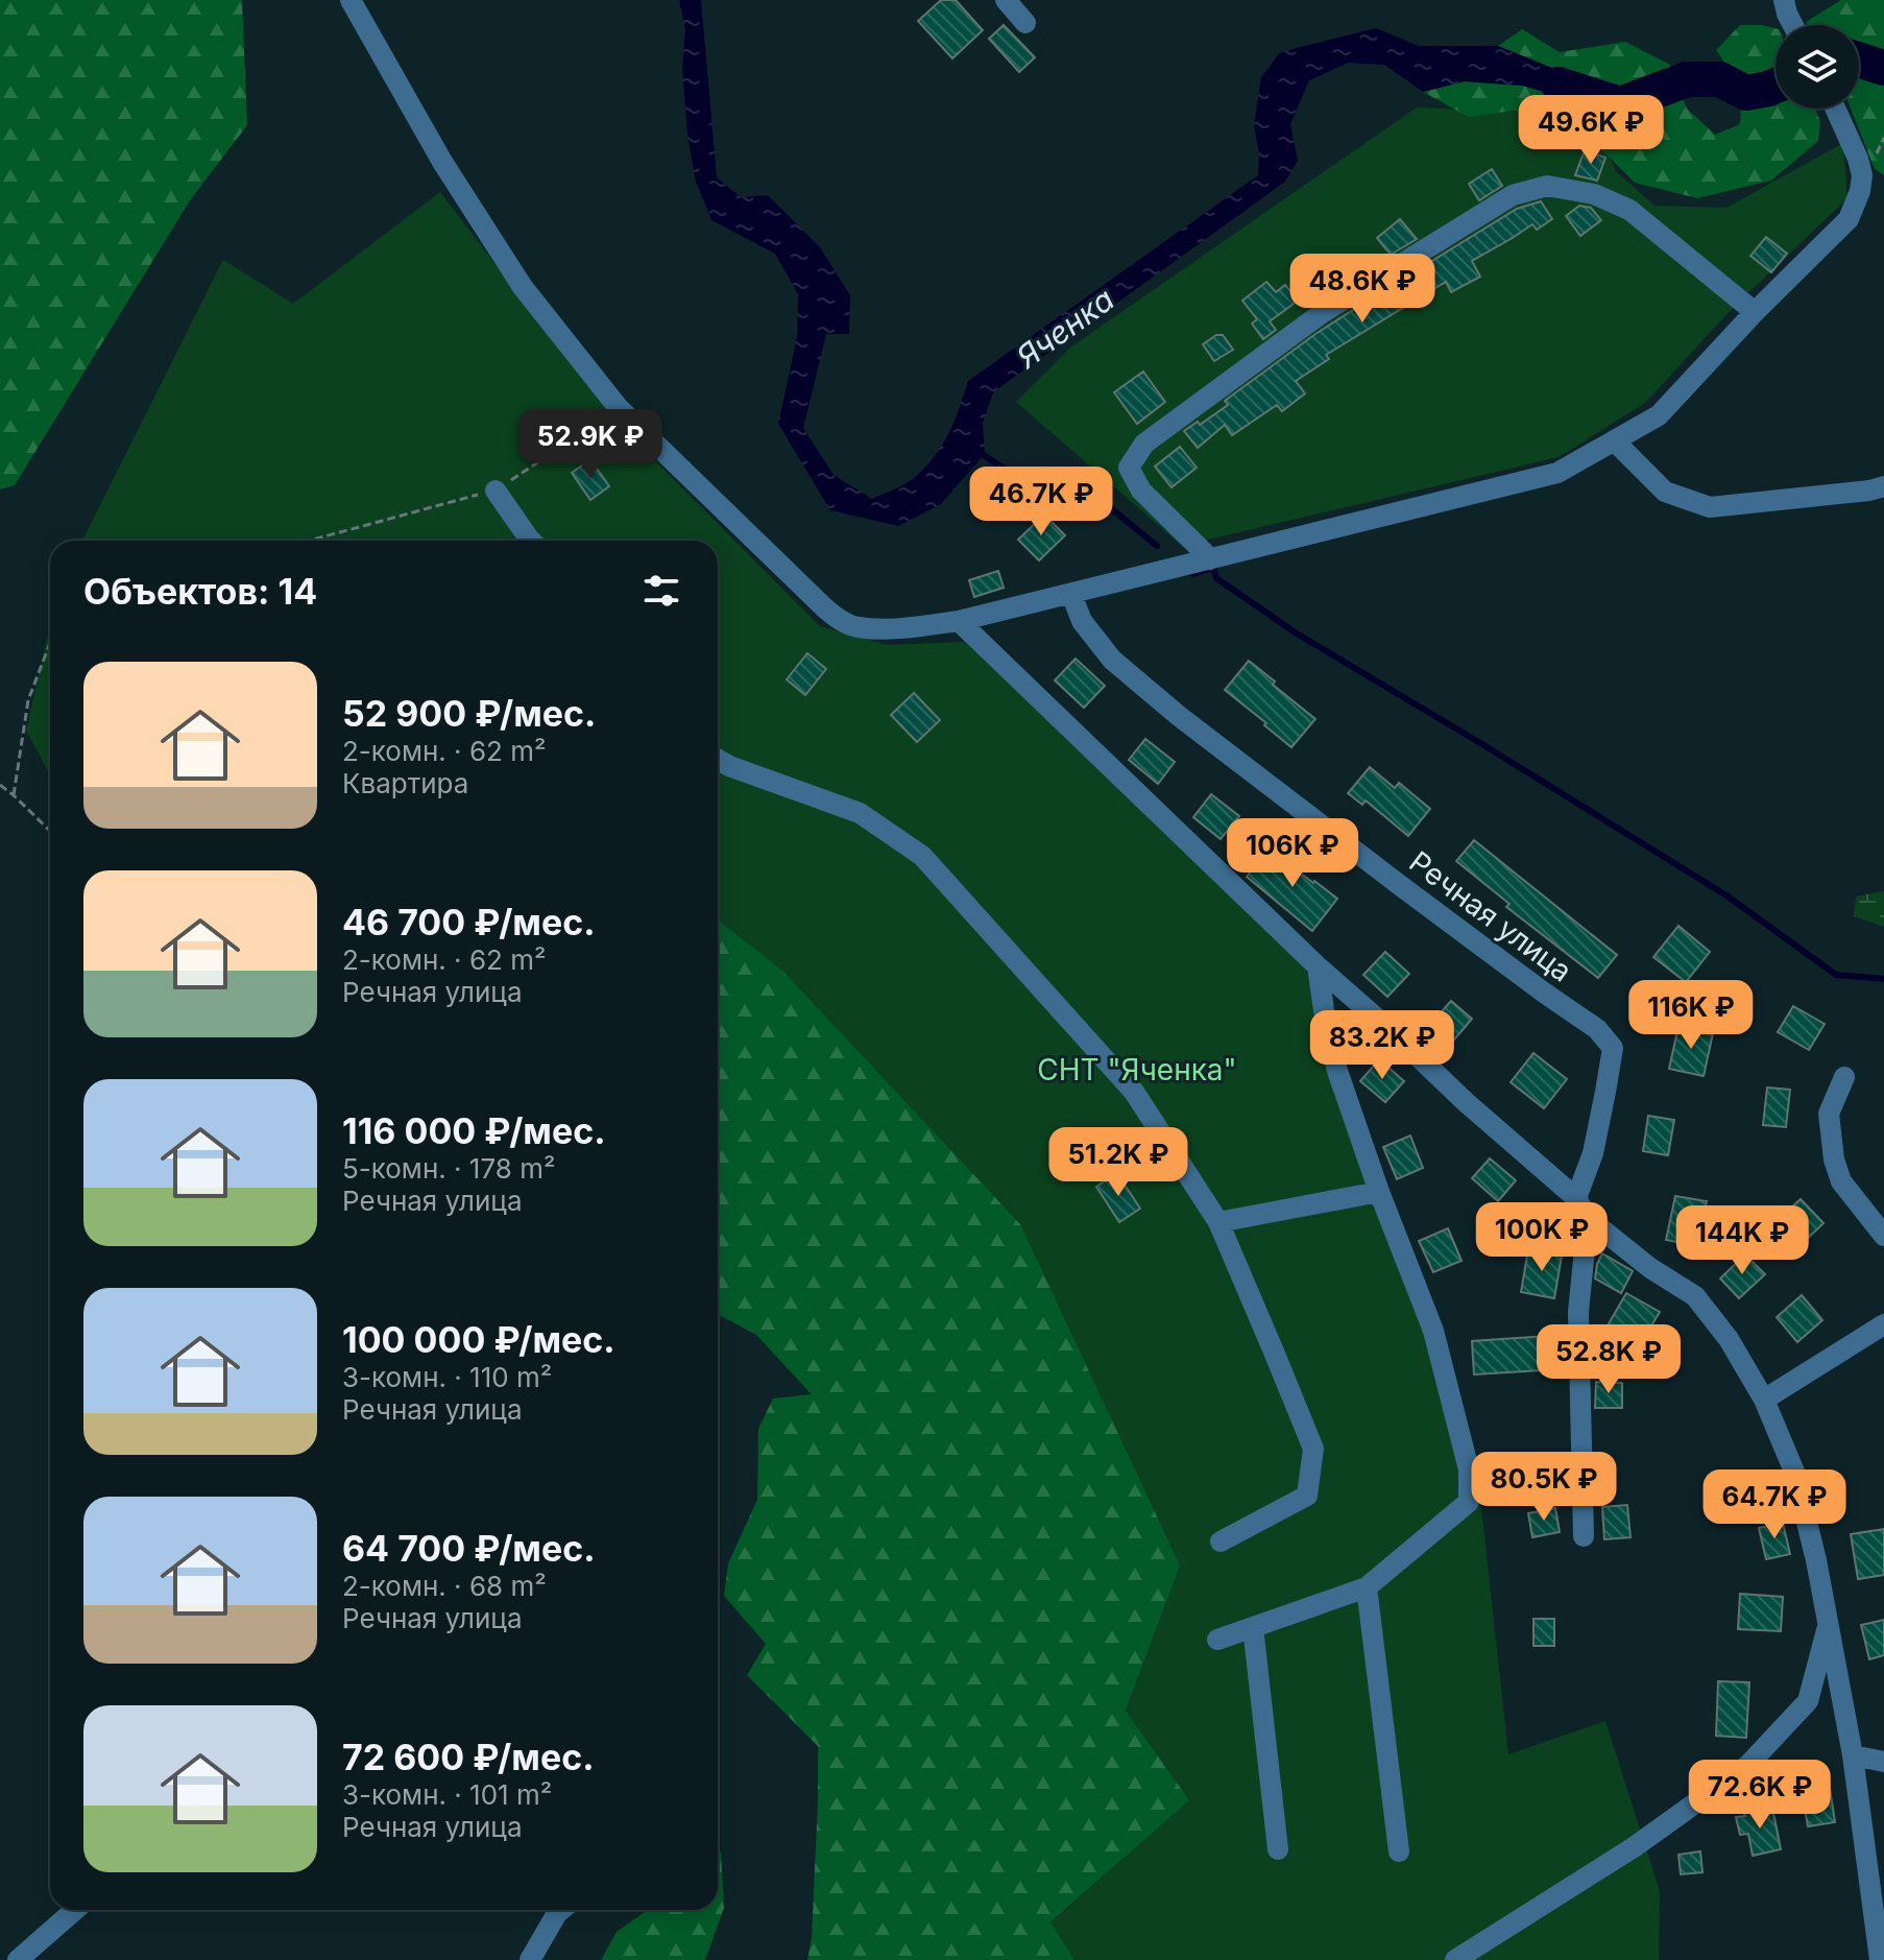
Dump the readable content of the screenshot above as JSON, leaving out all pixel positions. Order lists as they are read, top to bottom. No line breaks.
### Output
{"streets":{"street":["Речная улица"]},"water":["Яченка"],"parks":["СНТ \"Яченка\""],"page":{"price":["49.6K ₽","48.6K ₽","52.9K ₽","46.7K ₽","106K ₽","116K ₽","83.2K ₽","51.2K ₽","100K ₽","144K ₽","52.8K ₽","80.5K ₽","64.7K ₽","72.6K ₽"],"heading":"Объектов: 14","list":[{"name":"52 900 ₽/мес.","note":"2-комн. · 62 m² · Квартира"},{"name":"46 700 ₽/мес.","note":"2-комн. · 62 m² · Речная улица"},{"name":"116 000 ₽/мес.","note":"5-комн. · 178 m² · Речная улица"},{"name":"100 000 ₽/мес.","note":"3-комн. · 110 m² · Речная улица"},{"name":"64 700 ₽/мес.","note":"2-комн. · 68 m² · Речная улица"},{"name":"72 600 ₽/мес.","note":"3-комн. · 101 m² · Речная улица"}]}}
